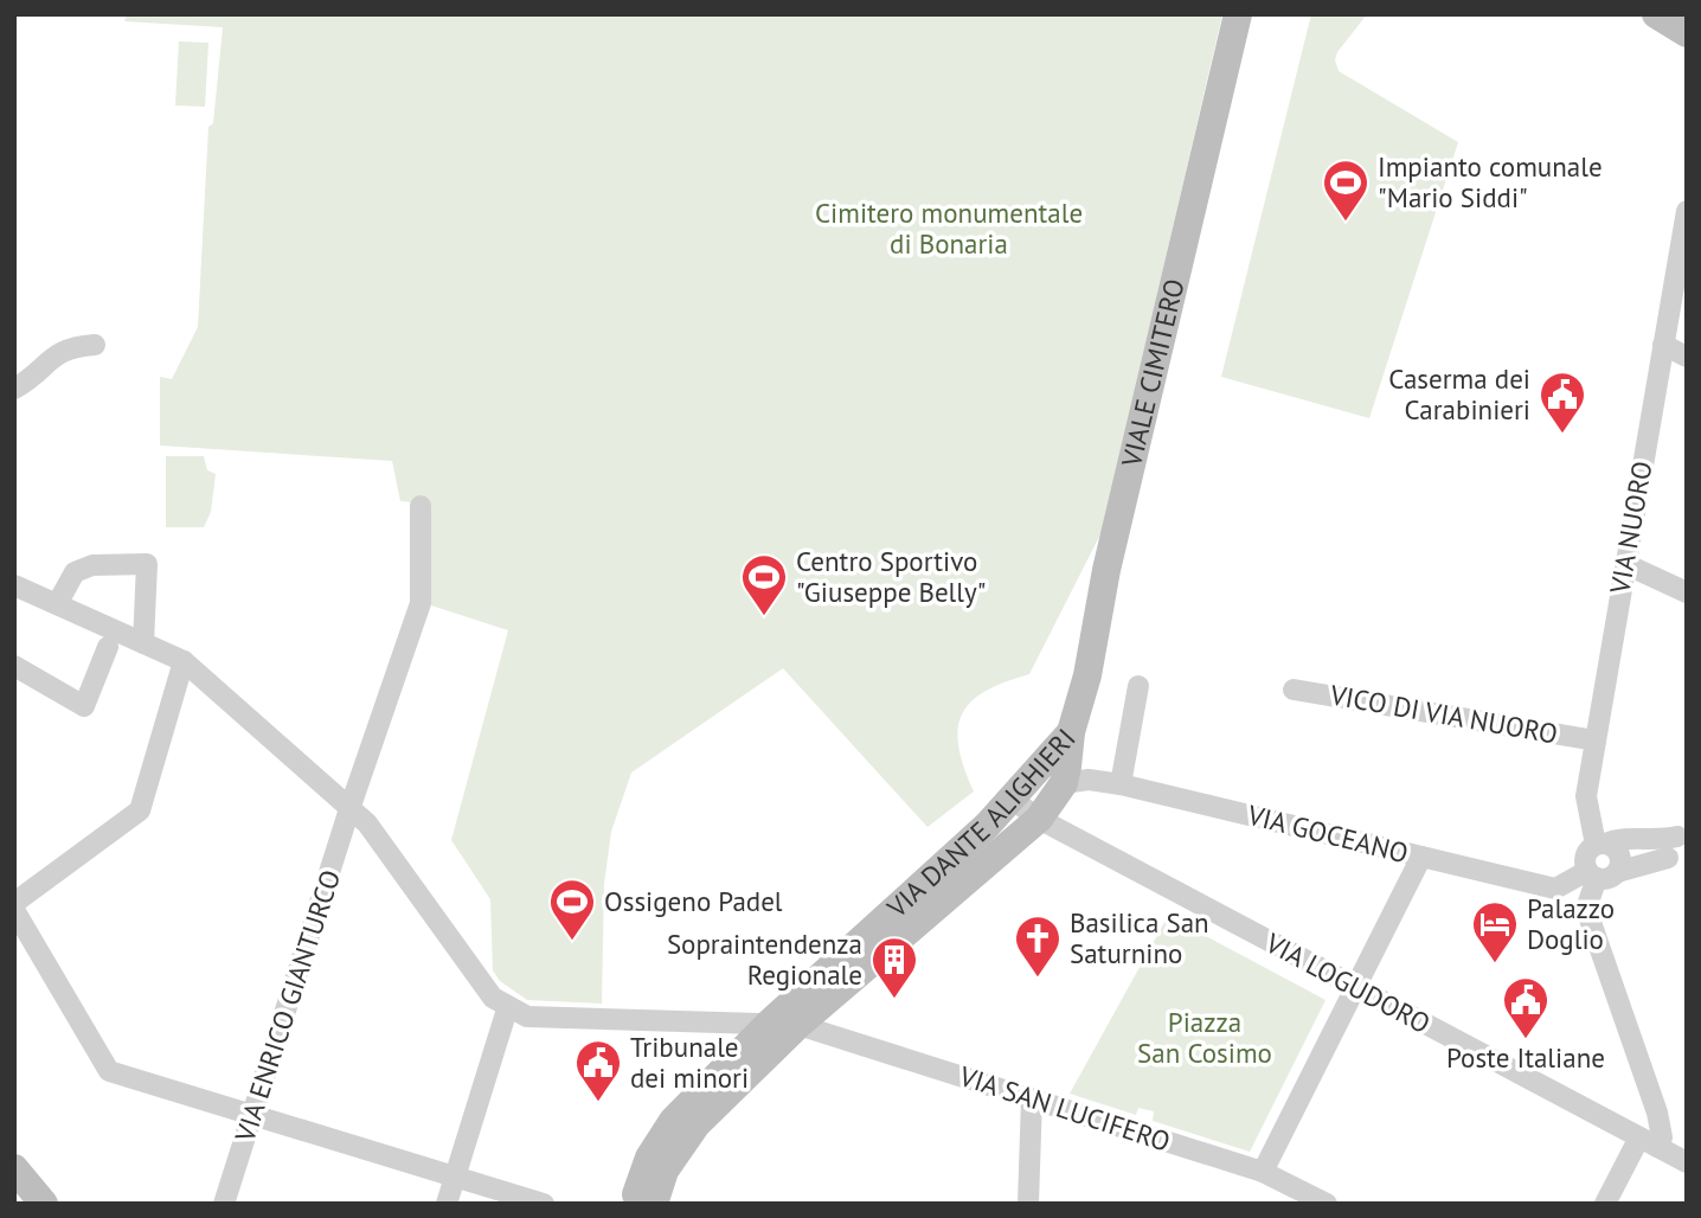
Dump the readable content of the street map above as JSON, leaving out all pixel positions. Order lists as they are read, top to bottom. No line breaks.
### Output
{"streets":{"main road":["VIALE CIMITERO","VIA DANTE ALIGHIERI"],"street":["VIA NUORO","VICO DI VIA NUORO","VIA GOCEANO","VIA LOGUDORO","VIA ENRICO GIANTURCO","VIA SAN LUCIFERO"]},"crossings":[["VIALE CIMITERO","VIA DANTE ALIGHIERI"],["VIA NUORO","VICO DI VIA NUORO"],["VIA NUORO","VIA GOCEANO"],["VIA DANTE ALIGHIERI","VIA GOCEANO"],["VIA DANTE ALIGHIERI","VIA LOGUDORO"],["VIA DANTE ALIGHIERI","VIA SAN LUCIFERO"]],"parks":["Cimitero monumentale di Bonaria","Piazza San Cosimo"],"places":{"sports":["Impianto comunale \"Mario Siddi\"","Centro Sportivo \"Giuseppe Belly\"","Ossigeno Padel"],"public building":["Caserma dei Carabinieri","Poste Italiane","Tribunale dei minori"],"hotel":["Palazzo Doglio"],"church":["Basilica San Saturnino"],"building":["Sopraintendenza Regionale"]}}
